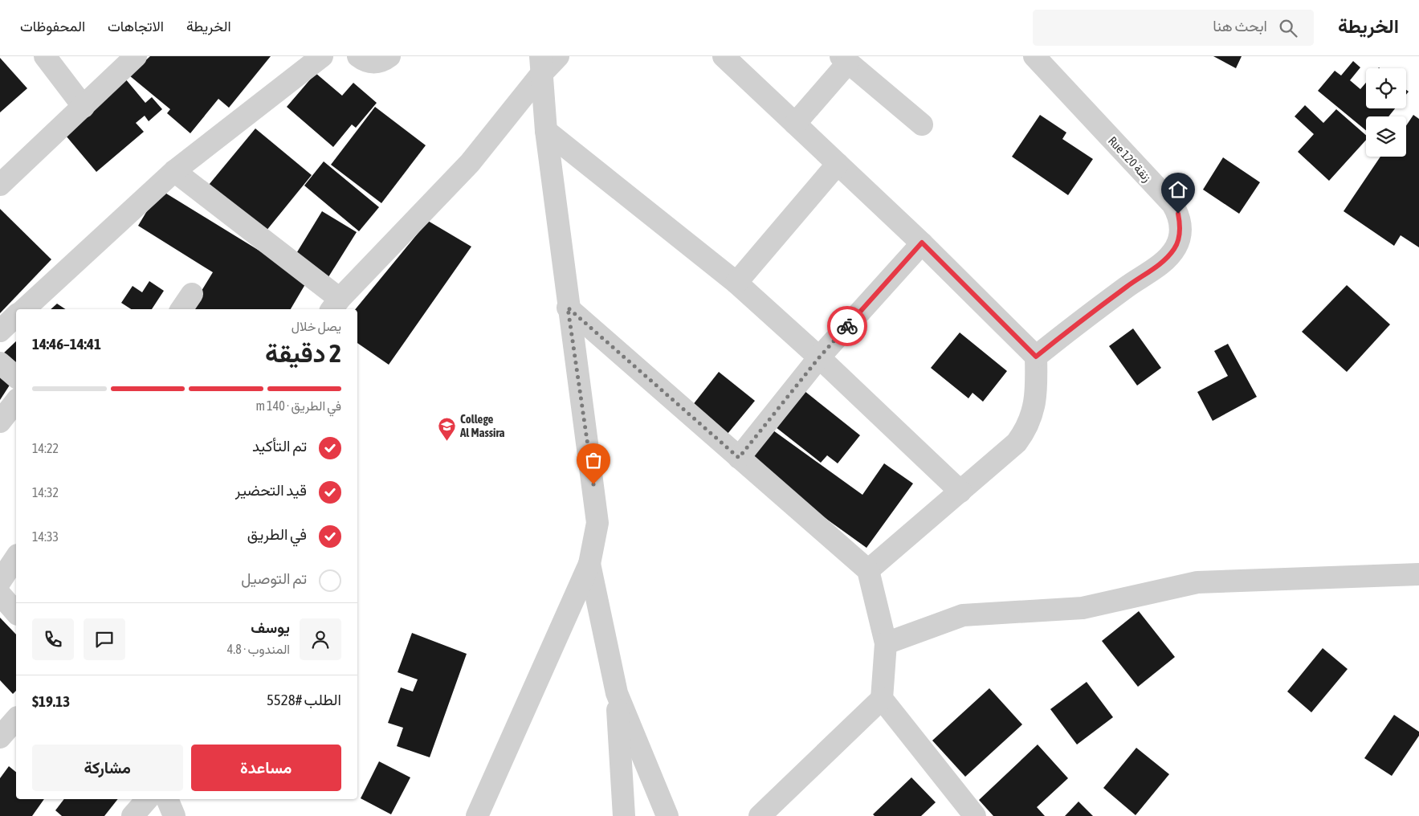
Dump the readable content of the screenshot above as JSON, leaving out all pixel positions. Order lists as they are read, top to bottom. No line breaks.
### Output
{"streets":{"street":["Rue 120 زنقة"]},"places":{"school or university":["College Al Massira"]},"page":{"header":"الخريطة","search":"ابحث هنا","nav":["الخريطة","الاتجاهات","المحفوظات"],"heading":["2 دقيقة","يصل خلال","14:41–14:46"],"panel":["يوسف","المندوب · 4.8","الطلب #5528","$19.13"],"bar":"في الطريق · 140 m","list":[["تم التأكيد","14:22"],["قيد التحضير","14:32"],["في الطريق","14:33"],"تم التوصيل"],"buttons":["مساعدة","مشاركة"]}}
